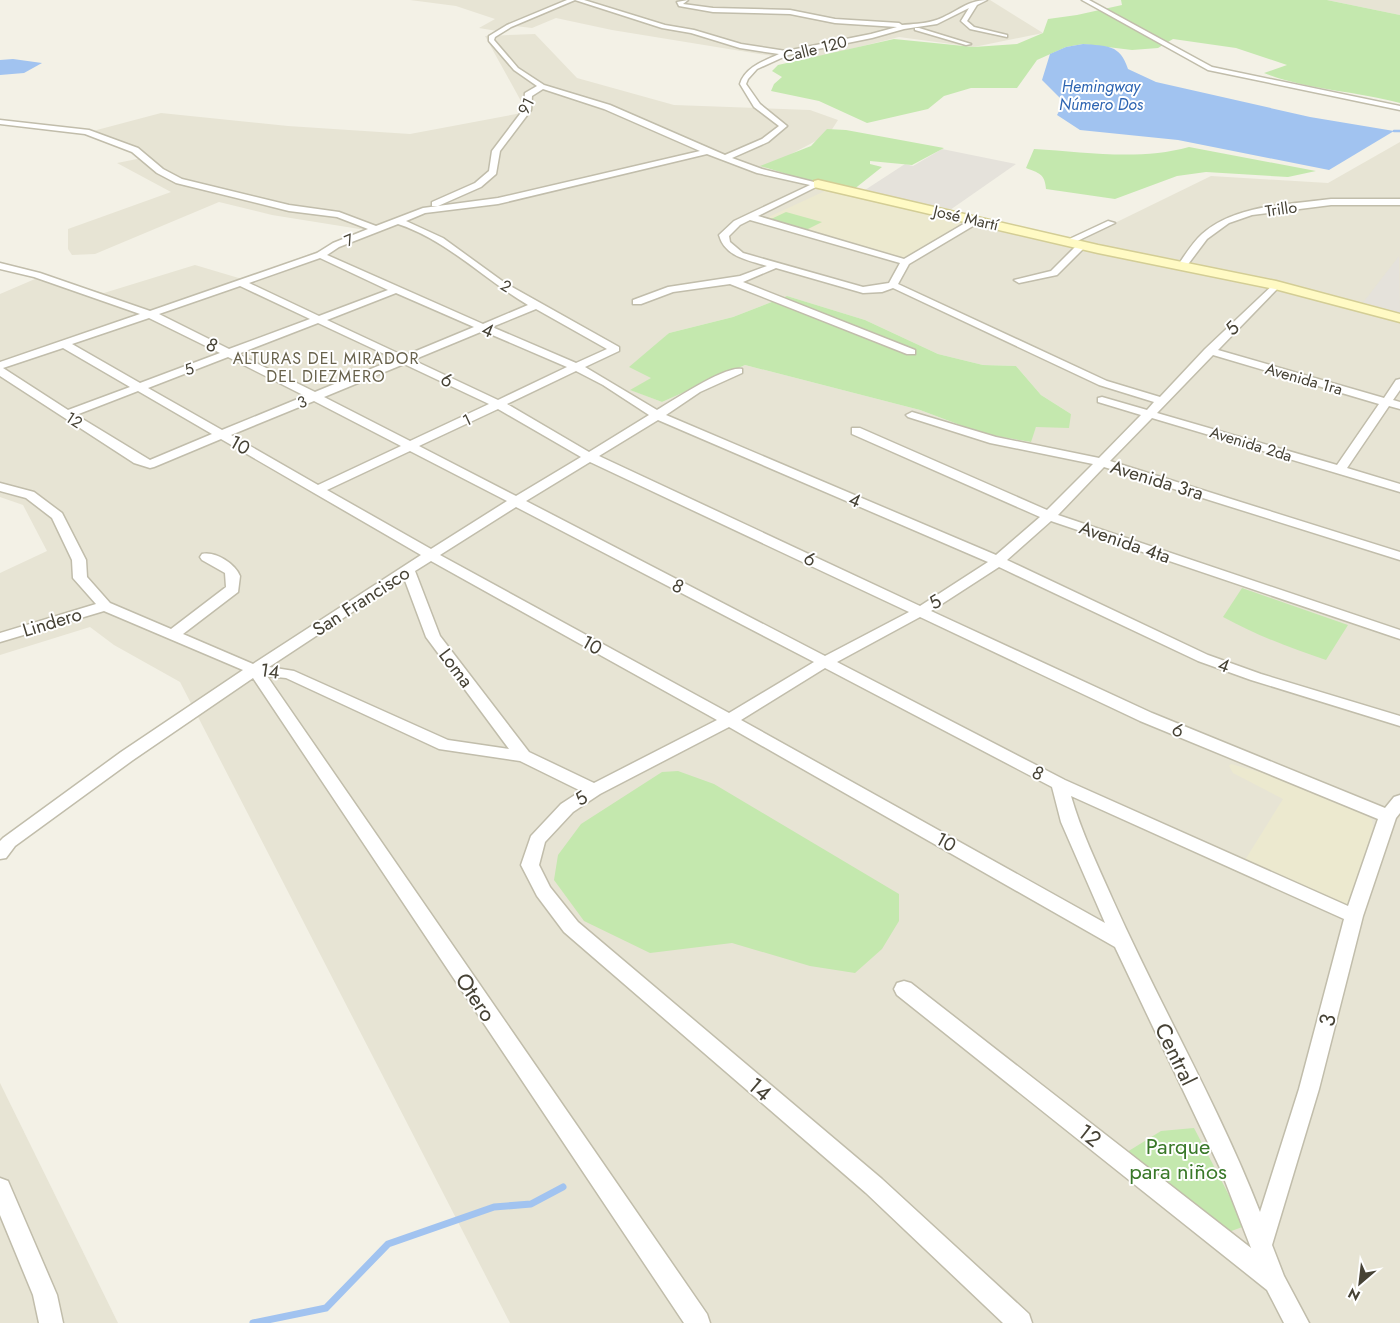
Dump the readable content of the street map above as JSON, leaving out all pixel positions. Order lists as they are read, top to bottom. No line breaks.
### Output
{"streets":{"street":["Calle 120","91","Trillo","José Martí","7","2","5","4","8","Avenida 1ra","6","3","12","1","Avenida 2da","10","Avenida 3ra","Avenida 4ta","San Francisco","Lindero","Loma","14","Otero","Central"]},"crossings":[["Calle 120","José Martí"],["91","José Martí"],["91","7"],["Trillo","José Martí"],["José Martí","7"],["José Martí","5"],["7","2"],["7","4"],["7","8"],["7","6"],["7","10"],["2","3"],["2","1"],["5","4"],["5","8"],["5","Avenida 1ra"],["5","6"],["5","12"],["5","Avenida 2da"],["5","10"],["5","Avenida 3ra"],["5","Avenida 4ta"],["5","14"],["4","3"],["4","1"],["4","San Francisco"],["8","3"],["8","1"],["8","San Francisco"],["8","Central"],["6","3"],["6","1"],["6","San Francisco"],["3","12"],["3","10"],["3","Central"],["12","Central"],["1","10"],["10","San Francisco"],["10","Central"],["San Francisco","Loma"],["San Francisco","14"],["San Francisco","Otero"],["Lindero","14"],["Loma","14"],["14","Otero"]],"districts":["ALTURAS DEL MIRADOR DEL DIEZMERO"],"water":["Hemingway Número Dos"],"parks":["Parque para niños"],"north":"bottom left"}
